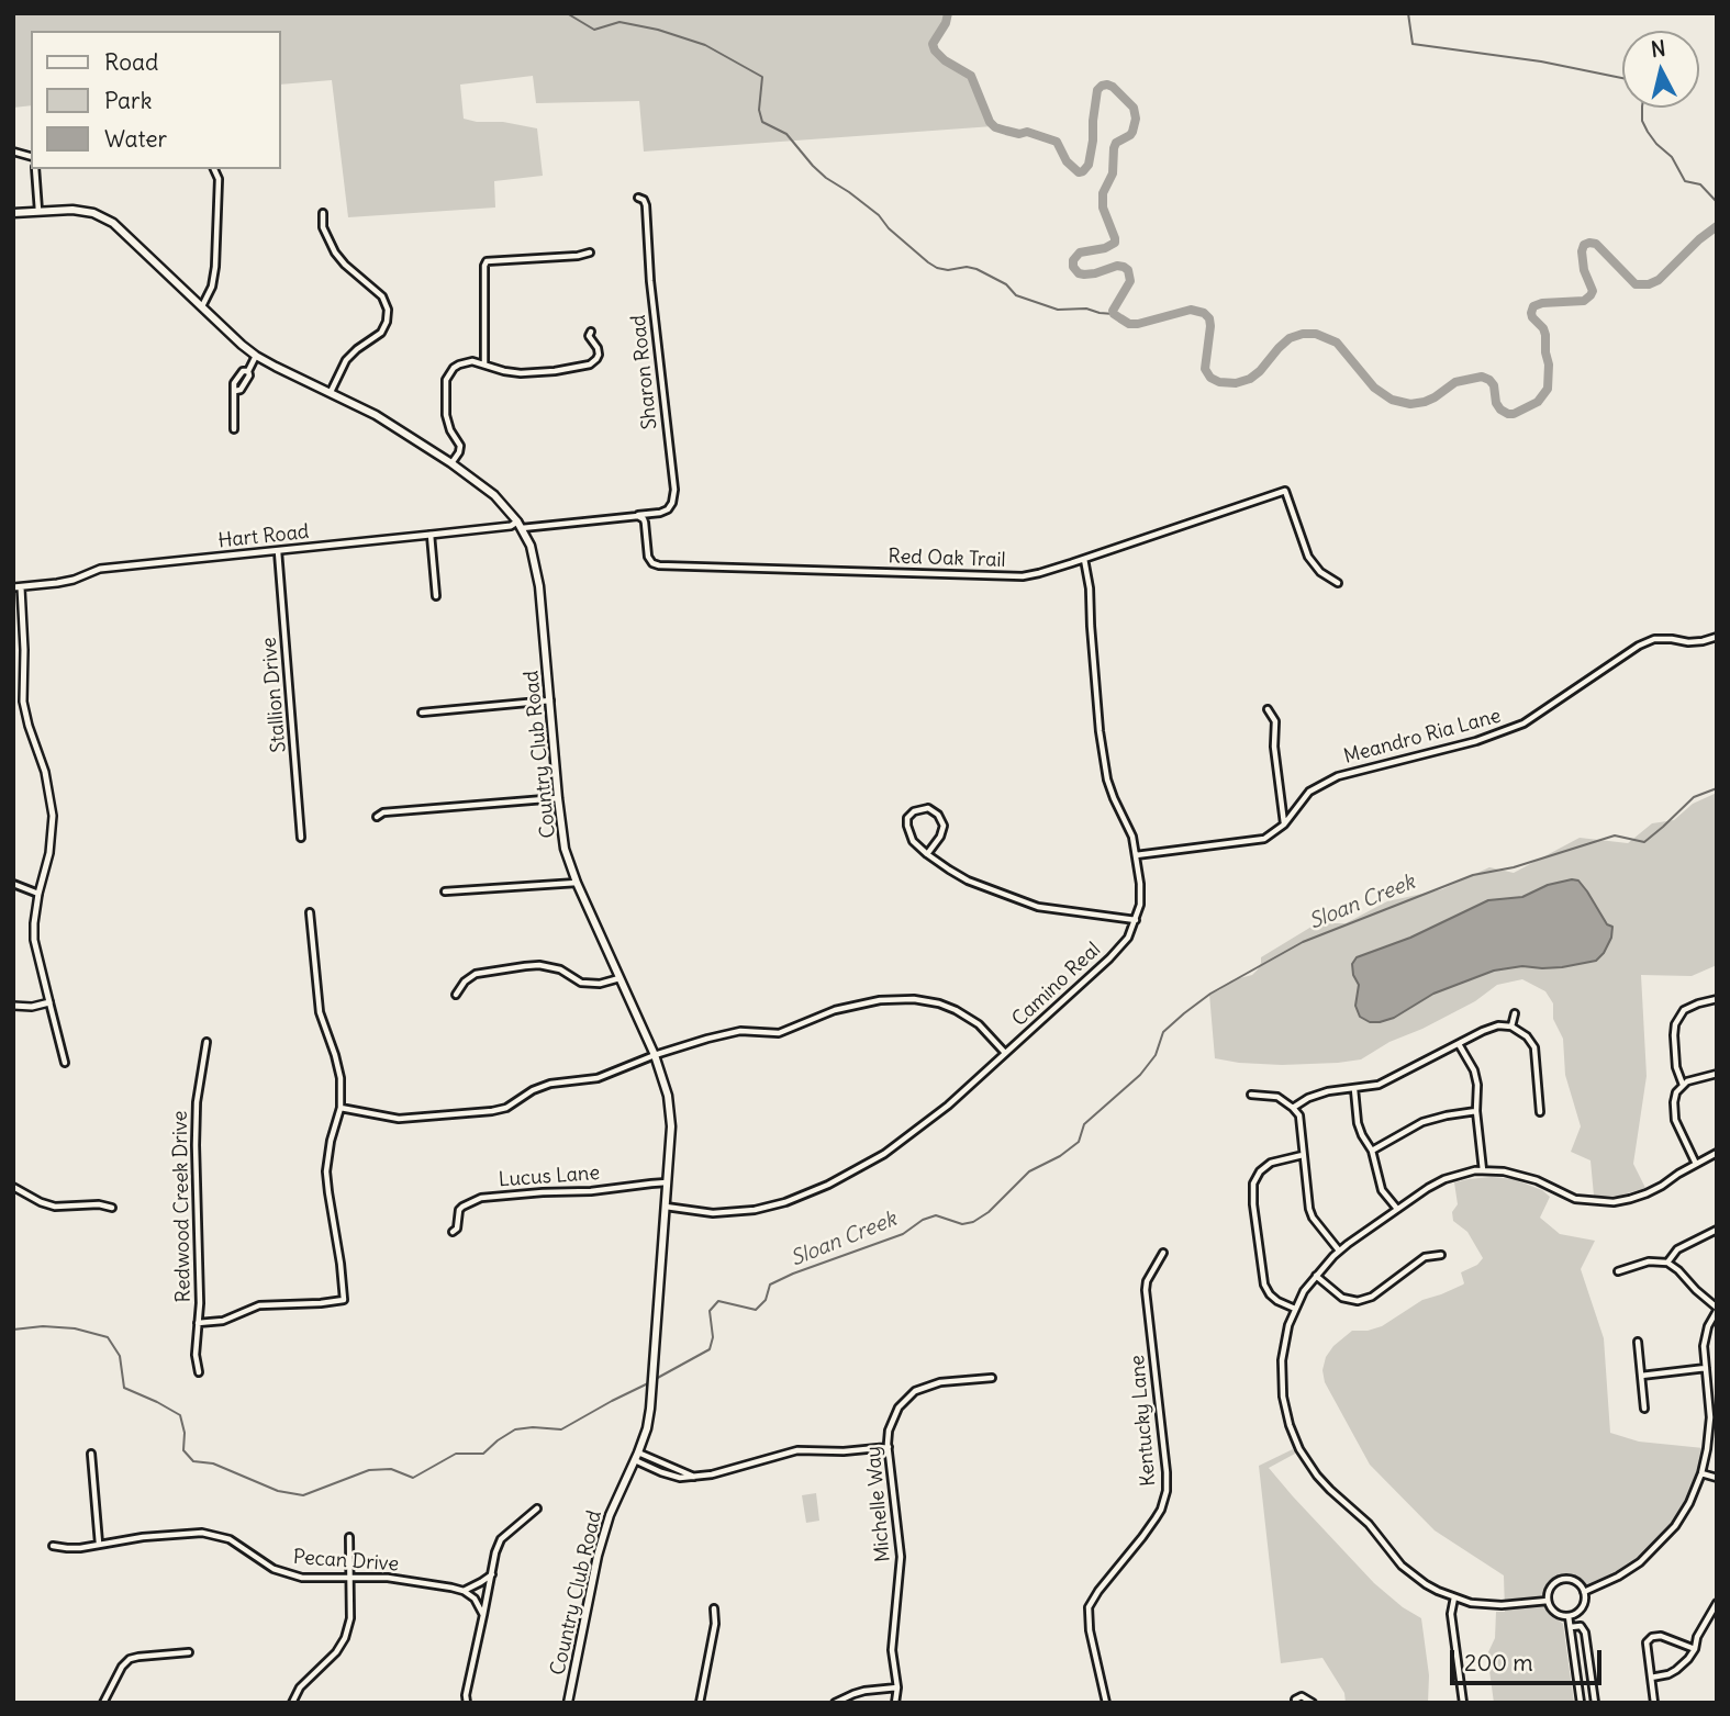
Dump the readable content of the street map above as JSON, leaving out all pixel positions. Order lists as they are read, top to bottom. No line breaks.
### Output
{"streets":{"main road":["Country Club Road"],"street":["Sharon Road","Hart Road","Red Oak Trail","Stallion Drive","Meandro Ria Lane","Camino Real","Lucus Lane","Redwood Creek Drive","Kentucky Lane","Michelle Way","Pecan Drive"]},"crossings":[["Sharon Road","Red Oak Trail"],["Hart Road","Stallion Drive"],["Hart Road","Country Club Road"],["Red Oak Trail","Camino Real"],["Meandro Ria Lane","Camino Real"],["Country Club Road","Camino Real"],["Country Club Road","Lucus Lane"]],"water":["Sloan Creek"],"legend":["Road","Park","Water"],"scale_bar":"200 m","north":"top"}
